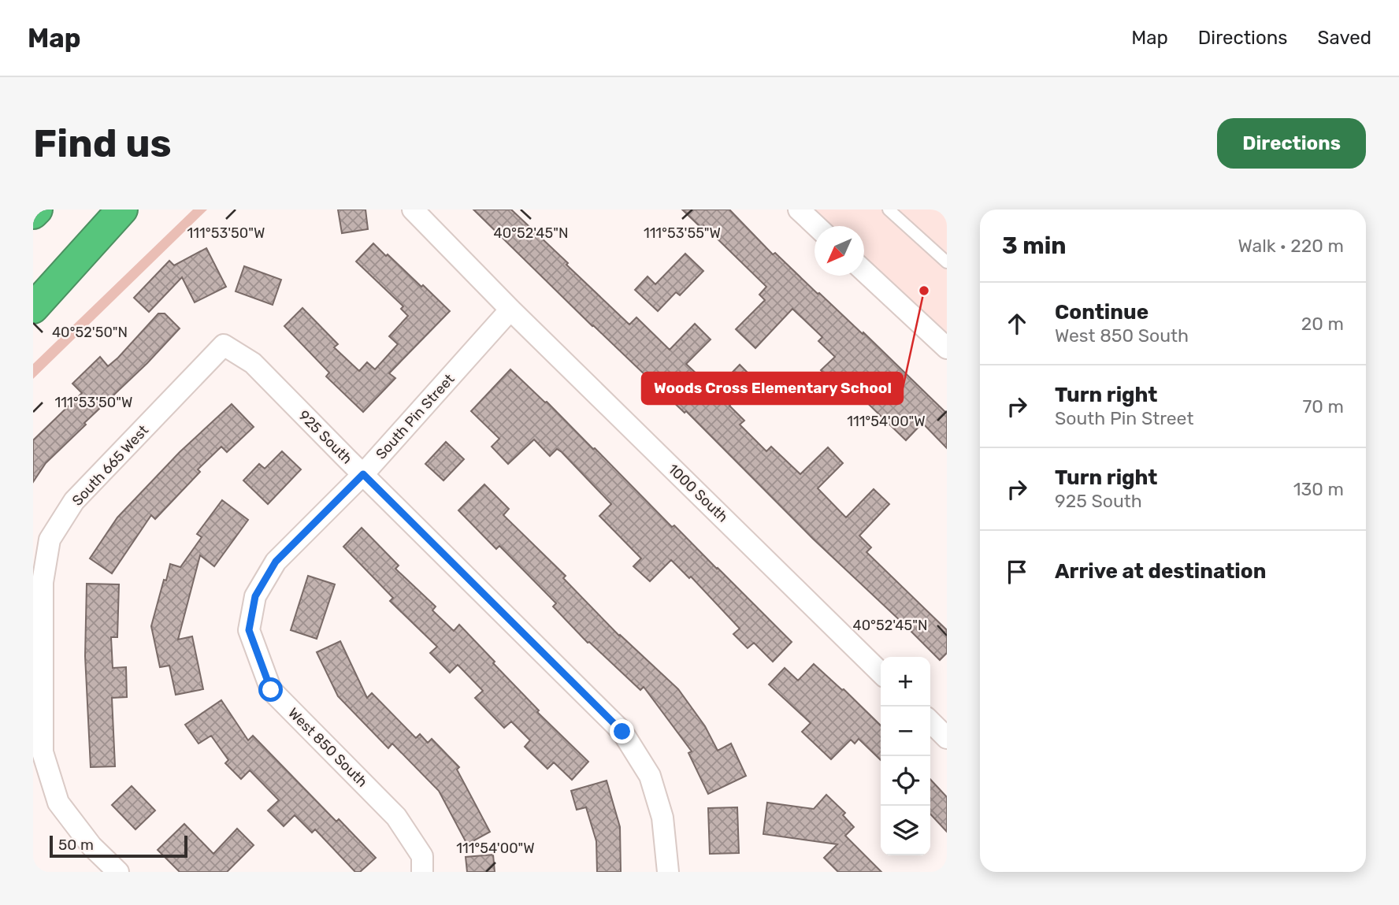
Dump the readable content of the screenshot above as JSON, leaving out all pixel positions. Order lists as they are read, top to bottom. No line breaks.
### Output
{"streets":{"street":["South Pin Street","925 South","South 665 West","1000 South","West 850 South"]},"crossings":[["South Pin Street","925 South"],["South Pin Street","1000 South"],["South Pin Street","West 850 South"],["925 South","South 665 West"]],"places":["Woods Cross Elementary School"],"scale_bar":"50 m","north":"bottom left","page":{"header":"Map","nav":["Map","Directions","Saved"],"buttons":"Directions","title":"Find us","heading":["3 min","Walk · 220 m"],"list":[["Continue","West 850 South","20 m"],["Turn right","South Pin Street","70 m"],["Turn right","925 South","130 m"],"Arrive at destination"],"map_buttons":["+","−"],"scale":"50 m"},"coordinates":["111°53'50\"W","40°52'45\"N","111°53'55\"W","40°52'50\"N","111°54'00\"W"]}
